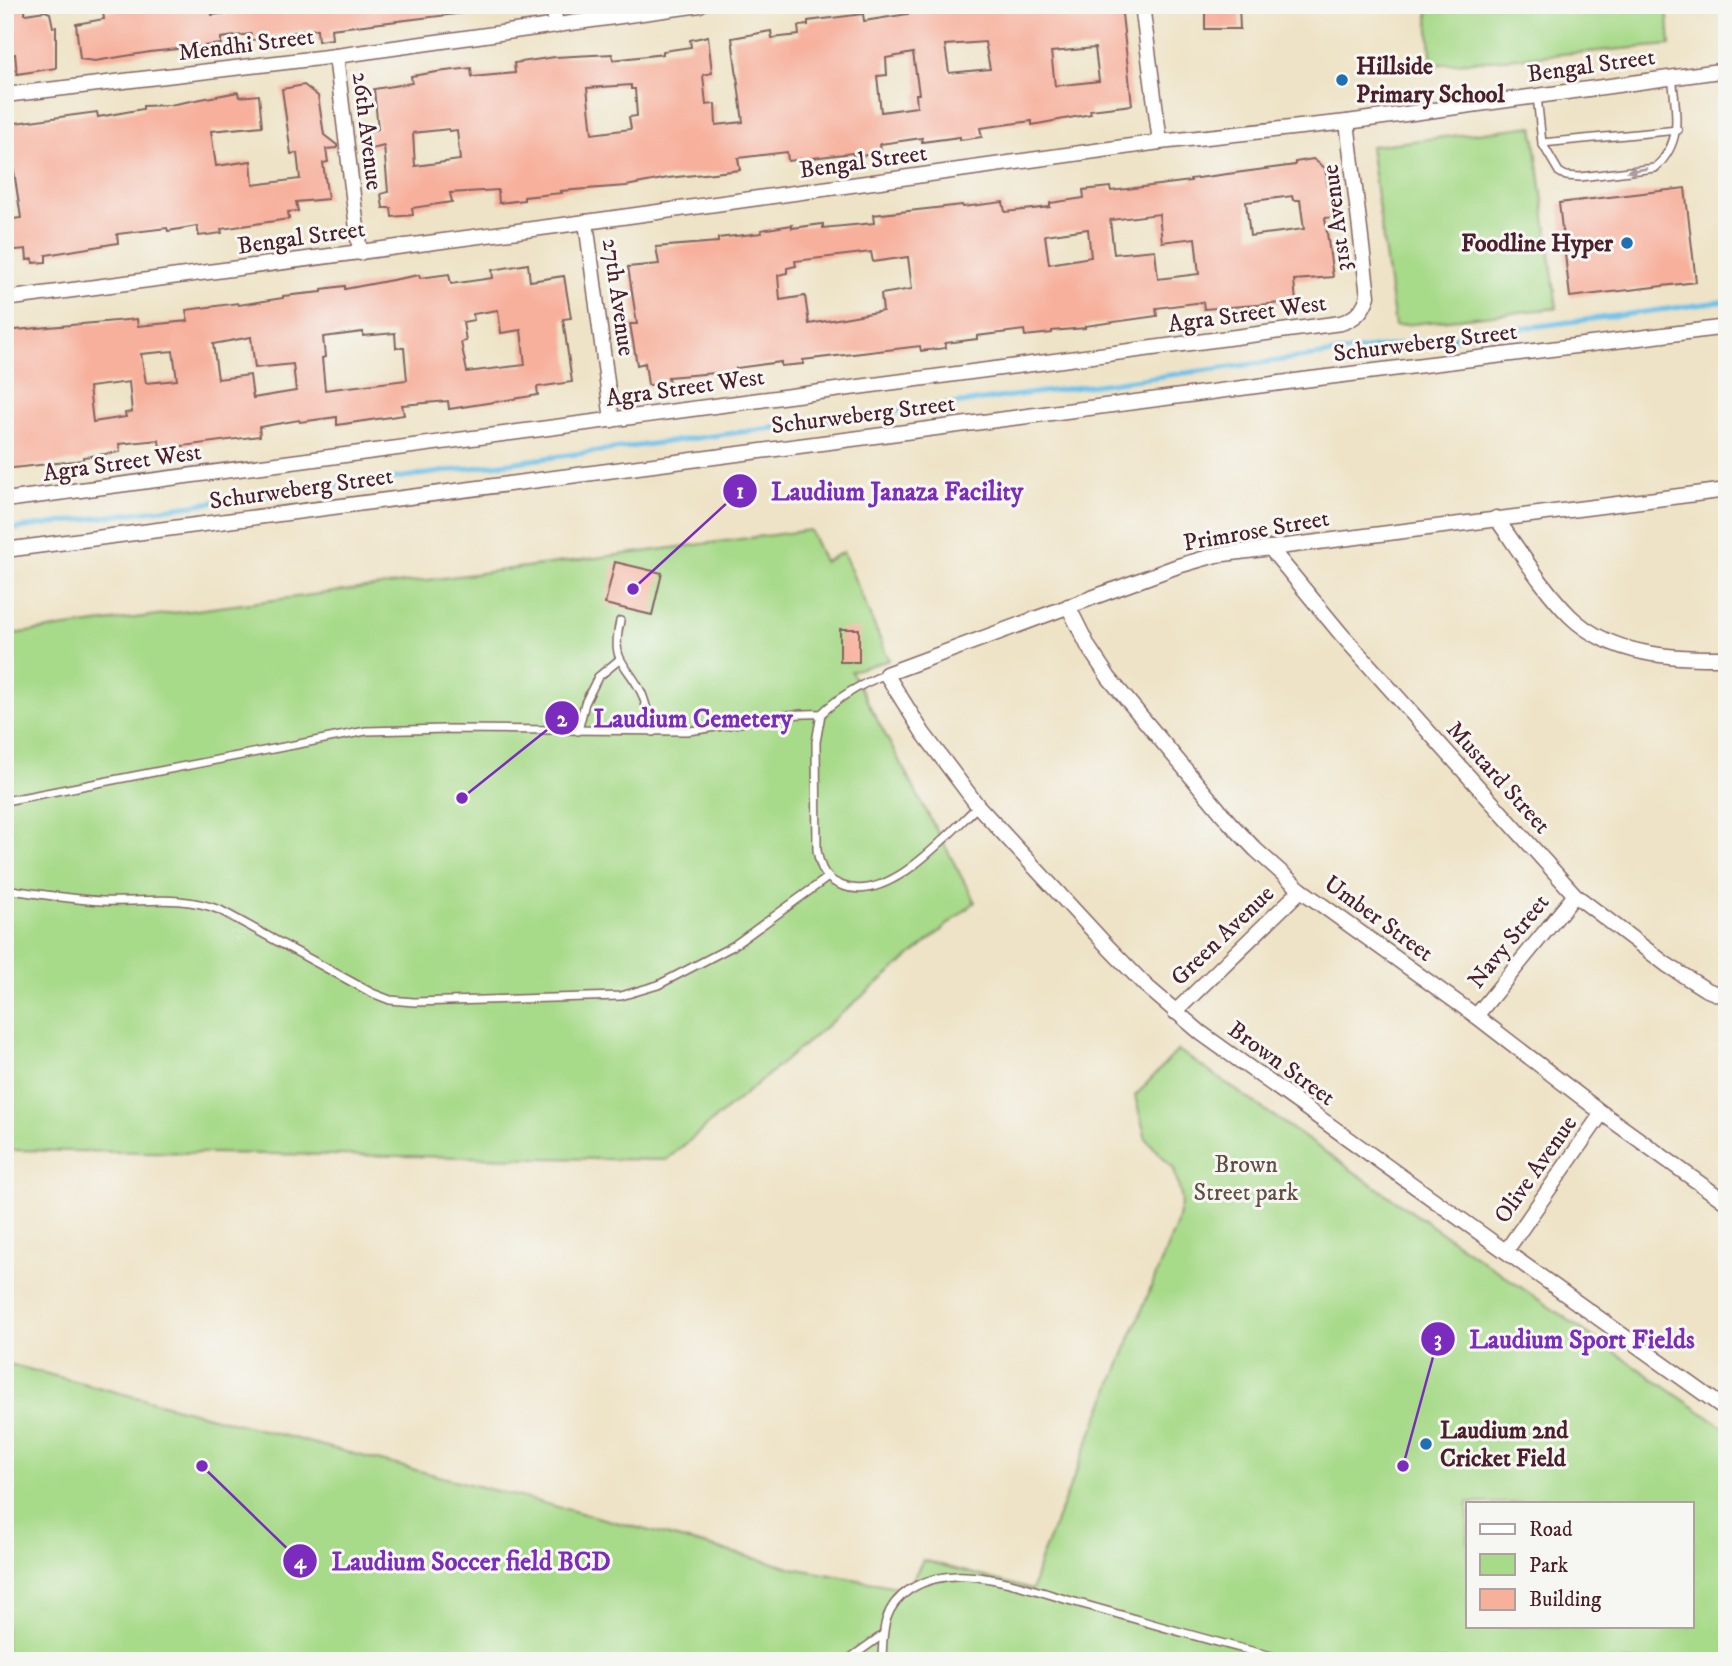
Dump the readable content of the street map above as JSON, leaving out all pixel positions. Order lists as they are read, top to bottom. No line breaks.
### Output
{"streets":{"street":["Mendhi Street","Bengal Street","26th Avenue","31st Avenue","27th Avenue","Agra Street West","Schurweberg Street","Primrose Street","Mustard Street","Umber Street","Green Avenue","Navy Street","Brown Street","Olive Avenue"]},"crossings":[["Mendhi Street","26th Avenue"],["Bengal Street","26th Avenue"],["Bengal Street","31st Avenue"],["Bengal Street","27th Avenue"],["31st Avenue","Agra Street West"],["27th Avenue","Agra Street West"],["Primrose Street","Mustard Street"],["Primrose Street","Umber Street"],["Primrose Street","Brown Street"],["Mustard Street","Navy Street"],["Umber Street","Green Avenue"],["Umber Street","Navy Street"],["Umber Street","Olive Avenue"],["Green Avenue","Brown Street"],["Brown Street","Olive Avenue"]],"parks":["Brown Street park"],"places":["Hillside Primary School","Foodline Hyper","Laudium Janaza Facility","Laudium Cemetery","Laudium 2nd Cricket Field","Laudium Soccer field BCD","Laudium Sport Fields"],"legend":["Road","Park","Building"]}
